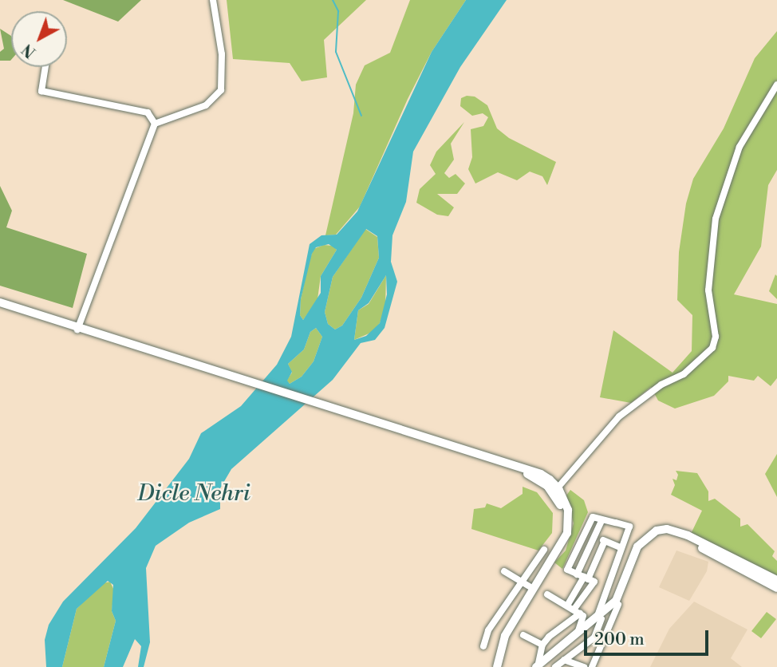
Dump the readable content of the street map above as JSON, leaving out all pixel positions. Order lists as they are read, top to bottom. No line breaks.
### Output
{"water":["Dicle Nehri"],"scale_bar":"200 m","north":"bottom left"}
